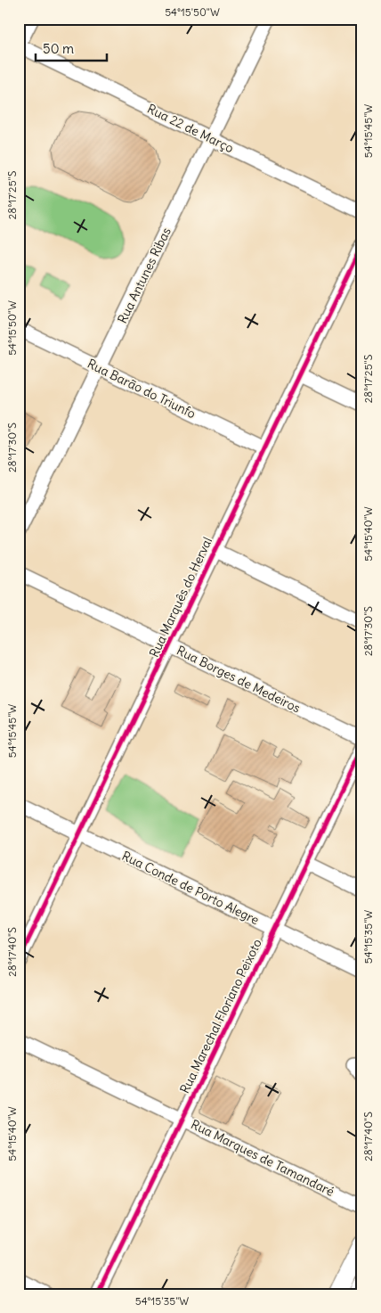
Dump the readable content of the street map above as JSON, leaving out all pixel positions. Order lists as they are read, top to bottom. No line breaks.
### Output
{"streets":{"street":["Rua 22 de Março","Rua Antunes Ribas","Rua Barão do Triunfo","Rua Marquês do Herval","Rua Borges de Medeiros","Rua Conde de Porto Alegre","Rua Marechal Floriano Peixoto","Rua Marques de Tamandaré"]},"crossings":[["Rua 22 de Março","Rua Antunes Ribas"],["Rua Antunes Ribas","Rua Barão do Triunfo"],["Rua Barão do Triunfo","Rua Marquês do Herval"],["Rua Marquês do Herval","Rua Borges de Medeiros"],["Rua Marquês do Herval","Rua Conde de Porto Alegre"],["Rua Conde de Porto Alegre","Rua Marechal Floriano Peixoto"],["Rua Marechal Floriano Peixoto","Rua Marques de Tamandaré"]],"scale_bar":"50 m","coordinates":["54°15'50\"W","54°15'45\"W","28°17'25\"S","28°17'30\"S","54°15'40\"W","54°15'35\"W","28°17'40\"S"]}
